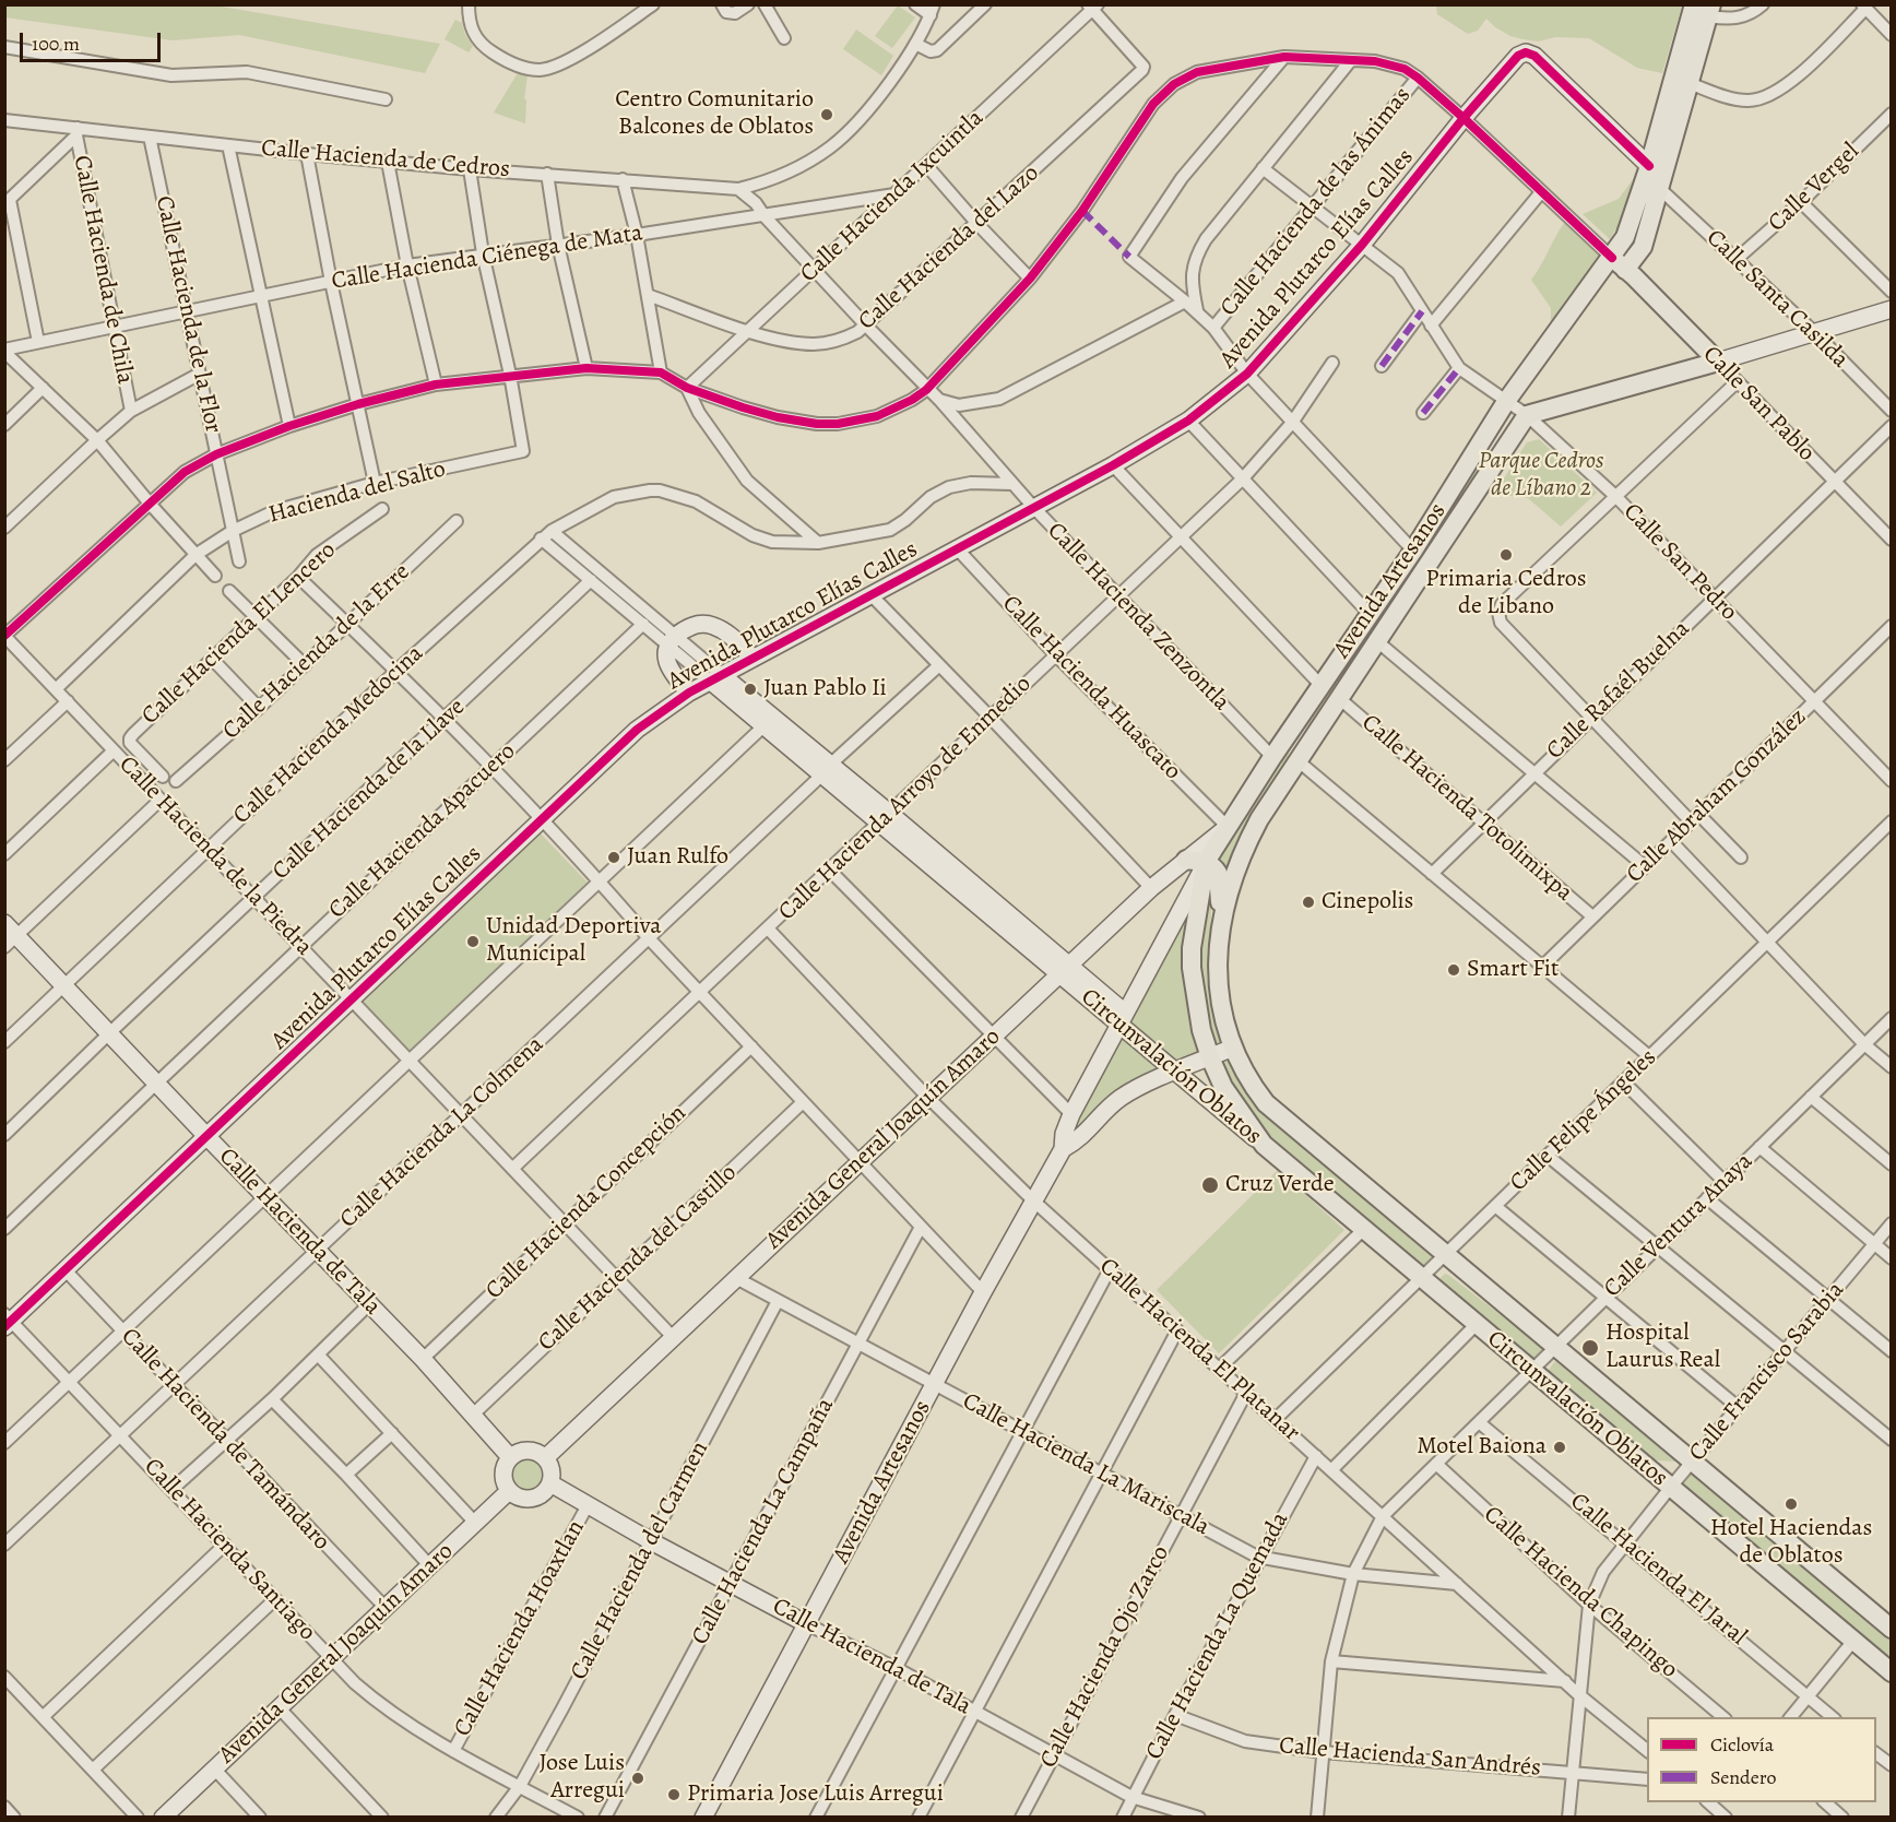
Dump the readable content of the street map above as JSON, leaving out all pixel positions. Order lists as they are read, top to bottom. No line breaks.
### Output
{"streets":{"main road":["Calle San Pablo","Avenida Artesanos","Circunvalación Oblatos"],"street":["Calle Hacienda de Cedros","Calle Vergel","Calle Hacienda Ixcuintla","Calle Hacienda de las Ánimas","Calle Hacienda del Lazo","Calle Hacienda Ciénega de Mata","Avenida Plutarco Elías Calles","Calle Hacienda de Chila","Calle Santa Casilda","Calle Hacienda de la Flor","Hacienda del Salto","Calle San Pedro","Calle Hacienda Zenzontla","Calle Hacienda El Lencero","Calle Hacienda de la Erre","Calle Hacienda Huascato","Calle Rafaél Buelna","Calle Hacienda Medocina","Calle Hacienda de la Llave","Calle Abraham González","Calle Hacienda Arroyo de Enmedio","Calle Hacienda Totolimixpa","Calle Hacienda Apacuero","Calle Hacienda de la Piedra","Calle Felipe Ángeles","Calle Hacienda La Colmena","Avenida General Joaquín Amaro","Calle Hacienda Concepción","Calle Ventura Anaya","Calle Hacienda de Tala","Calle Hacienda del Castillo","Calle Hacienda El Platanar","Calle Francisco Sarabia","Calle Hacienda de Tamándaro","Calle Hacienda La Mariscala","Calle Hacienda La Campaña","Calle Hacienda Santiago","Calle Hacienda del Carmen","Calle Hacienda El Jaral","Calle Hacienda Chapingo","Calle Hacienda Hoaxtlan","Calle Hacienda La Quemada","Calle Hacienda Ojo Zarco","Calle Hacienda San Andrés"]},"crossings":[["Calle Hacienda de Cedros","Calle Hacienda de Chila"],["Calle Hacienda de Cedros","Calle Hacienda de la Flor"],["Calle Hacienda de Cedros","Calle Hacienda Zenzontla"],["Calle Vergel","Calle Santa Casilda"],["Calle Hacienda Ixcuintla","Calle Hacienda del Lazo"],["Calle Hacienda Ixcuintla","Calle Hacienda Ciénega de Mata"],["Calle Hacienda Ixcuintla","Calle Hacienda Zenzontla"],["Calle Hacienda de las Ánimas","Calle San Pedro"],["Calle Hacienda del Lazo","Calle Hacienda Zenzontla"],["Calle Hacienda Ciénega de Mata","Calle Hacienda de Chila"],["Calle Hacienda Ciénega de Mata","Calle Hacienda de la Flor"],["Calle Hacienda Ciénega de Mata","Calle Hacienda Zenzontla"],["Avenida Plutarco Elías Calles","Calle San Pedro"],["Avenida Plutarco Elías Calles","Avenida Artesanos"],["Avenida Plutarco Elías Calles","Calle Hacienda Zenzontla"],["Avenida Plutarco Elías Calles","Calle Hacienda Huascato"],["Avenida Plutarco Elías Calles","Calle Hacienda de la Piedra"],["Avenida Plutarco Elías Calles","Circunvalación Oblatos"],["Avenida Plutarco Elías Calles","Calle Hacienda de Tala"],["Avenida Plutarco Elías Calles","Calle Hacienda de Tamándaro"],["Avenida Plutarco Elías Calles","Calle Hacienda Santiago"],["Calle Hacienda de la Flor","Hacienda del Salto"],["Calle San Pablo","Avenida Artesanos"],["Calle San Pablo","Calle Rafaél Buelna"],["Hacienda del Salto","Calle Hacienda de la Piedra"],["Calle San Pedro","Avenida Artesanos"],["Calle San Pedro","Calle Rafaél Buelna"],["Calle San Pedro","Calle Abraham González"],["Avenida Artesanos","Calle Hacienda Zenzontla"],["Avenida Artesanos","Calle Hacienda Huascato"],["Avenida Artesanos","Calle Hacienda Totolimixpa"],["Avenida Artesanos","Circunvalación Oblatos"],["Avenida Artesanos","Avenida General Joaquín Amaro"],["Avenida Artesanos","Calle Hacienda de Tala"],["Avenida Artesanos","Calle Hacienda El Platanar"],["Avenida Artesanos","Calle Hacienda La Mariscala"],["Calle Hacienda Zenzontla","Calle Hacienda Medocina"],["Calle Hacienda Zenzontla","Calle Hacienda Arroyo de Enmedio"],["Calle Hacienda Huascato","Calle Hacienda Arroyo de Enmedio"],["Calle Hacienda Huascato","Avenida General Joaquín Amaro"],["Calle Rafaél Buelna","Calle Hacienda Totolimixpa"],["Calle Hacienda Medocina","Calle Hacienda de la Piedra"],["Calle Hacienda Medocina","Circunvalación Oblatos"],["Calle Hacienda Medocina","Calle Hacienda de Tala"],["Calle Hacienda de la Llave","Calle Hacienda de la Piedra"],["Calle Hacienda de la Llave","Circunvalación Oblatos"],["Calle Hacienda de la Llave","Calle Hacienda de Tala"],["Calle Abraham González","Calle Hacienda Totolimixpa"],["Calle Hacienda Arroyo de Enmedio","Calle Hacienda de la Piedra"],["Calle Hacienda Arroyo de Enmedio","Circunvalación Oblatos"],["Calle Hacienda Arroyo de Enmedio","Calle Hacienda El Platanar"],["Calle Hacienda Apacuero","Calle Hacienda de la Piedra"],["Calle Hacienda Apacuero","Circunvalación Oblatos"],["Calle Hacienda Apacuero","Calle Hacienda de Tala"],["Calle Hacienda de la Piedra","Calle Hacienda La Colmena"],["Calle Hacienda de la Piedra","Avenida General Joaquín Amaro"],["Calle Hacienda de la Piedra","Calle Hacienda Concepción"],["Calle Hacienda de la Piedra","Calle Hacienda del Castillo"],["Circunvalación Oblatos","Calle Felipe Ángeles"],["Circunvalación Oblatos","Calle Hacienda La Colmena"],["Circunvalación Oblatos","Avenida General Joaquín Amaro"],["Circunvalación Oblatos","Calle Ventura Anaya"],["Circunvalación Oblatos","Calle Francisco Sarabia"],["Calle Felipe Ángeles","Calle Hacienda El Platanar"],["Calle Hacienda La Colmena","Calle Hacienda de Tala"],["Calle Hacienda La Colmena","Calle Hacienda de Tamándaro"],["Calle Hacienda La Colmena","Calle Hacienda Santiago"],["Avenida General Joaquín Amaro","Calle Hacienda de Tala"],["Avenida General Joaquín Amaro","Calle Hacienda El Platanar"],["Avenida General Joaquín Amaro","Calle Hacienda de Tamándaro"],["Avenida General Joaquín Amaro","Calle Hacienda La Mariscala"],["Avenida General Joaquín Amaro","Calle Hacienda Santiago"],["Calle Hacienda Concepción","Calle Hacienda de Tala"],["Calle Ventura Anaya","Calle Hacienda El Platanar"],["Calle Ventura Anaya","Calle Hacienda La Mariscala"],["Calle Ventura Anaya","Calle Hacienda El Jaral"],["Calle Ventura Anaya","Calle Hacienda Chapingo"],["Calle Ventura Anaya","Calle Hacienda San Andrés"],["Calle Hacienda de Tala","Calle Hacienda del Castillo"],["Calle Hacienda de Tala","Calle Hacienda La Campaña"],["Calle Hacienda de Tala","Calle Hacienda del Carmen"],["Calle Hacienda de Tala","Calle Hacienda Hoaxtlan"],["Calle Hacienda de Tala","Calle Hacienda La Quemada"],["Calle Hacienda de Tala","Calle Hacienda Ojo Zarco"],["Calle Hacienda El Platanar","Calle Francisco Sarabia"],["Calle Hacienda El Platanar","Calle Hacienda La Mariscala"],["Calle Hacienda El Platanar","Calle Hacienda La Quemada"],["Calle Hacienda El Platanar","Calle Hacienda Ojo Zarco"],["Calle Francisco Sarabia","Calle Hacienda El Jaral"],["Calle Francisco Sarabia","Calle Hacienda Chapingo"],["Calle Francisco Sarabia","Calle Hacienda San Andrés"],["Calle Hacienda La Mariscala","Calle Hacienda La Campaña"],["Calle Hacienda La Mariscala","Calle Hacienda del Carmen"],["Calle Hacienda La Mariscala","Calle Hacienda La Quemada"],["Calle Hacienda La Mariscala","Calle Hacienda Ojo Zarco"],["Calle Hacienda Santiago","Calle Hacienda del Carmen"],["Calle Hacienda Santiago","Calle Hacienda Hoaxtlan"],["Calle Hacienda La Quemada","Calle Hacienda San Andrés"]],"parks":["Parque Cedros de Líbano 2"],"places":["Centro Comunitario Balcones de Oblatos","Primaria Cedros de Libano","Juan Pablo Ii","Juan Rulfo","Cinepolis","Unidad Deportiva Municipal","Smart Fit","Cruz Verde","Hospital Laurus Real","Motel Baiona","Hotel Haciendas de Oblatos","Jose Luis Arregui","Primaria Jose Luis Arregui"],"legend":["Ciclovía","Sendero"],"scale_bar":"100 m"}
